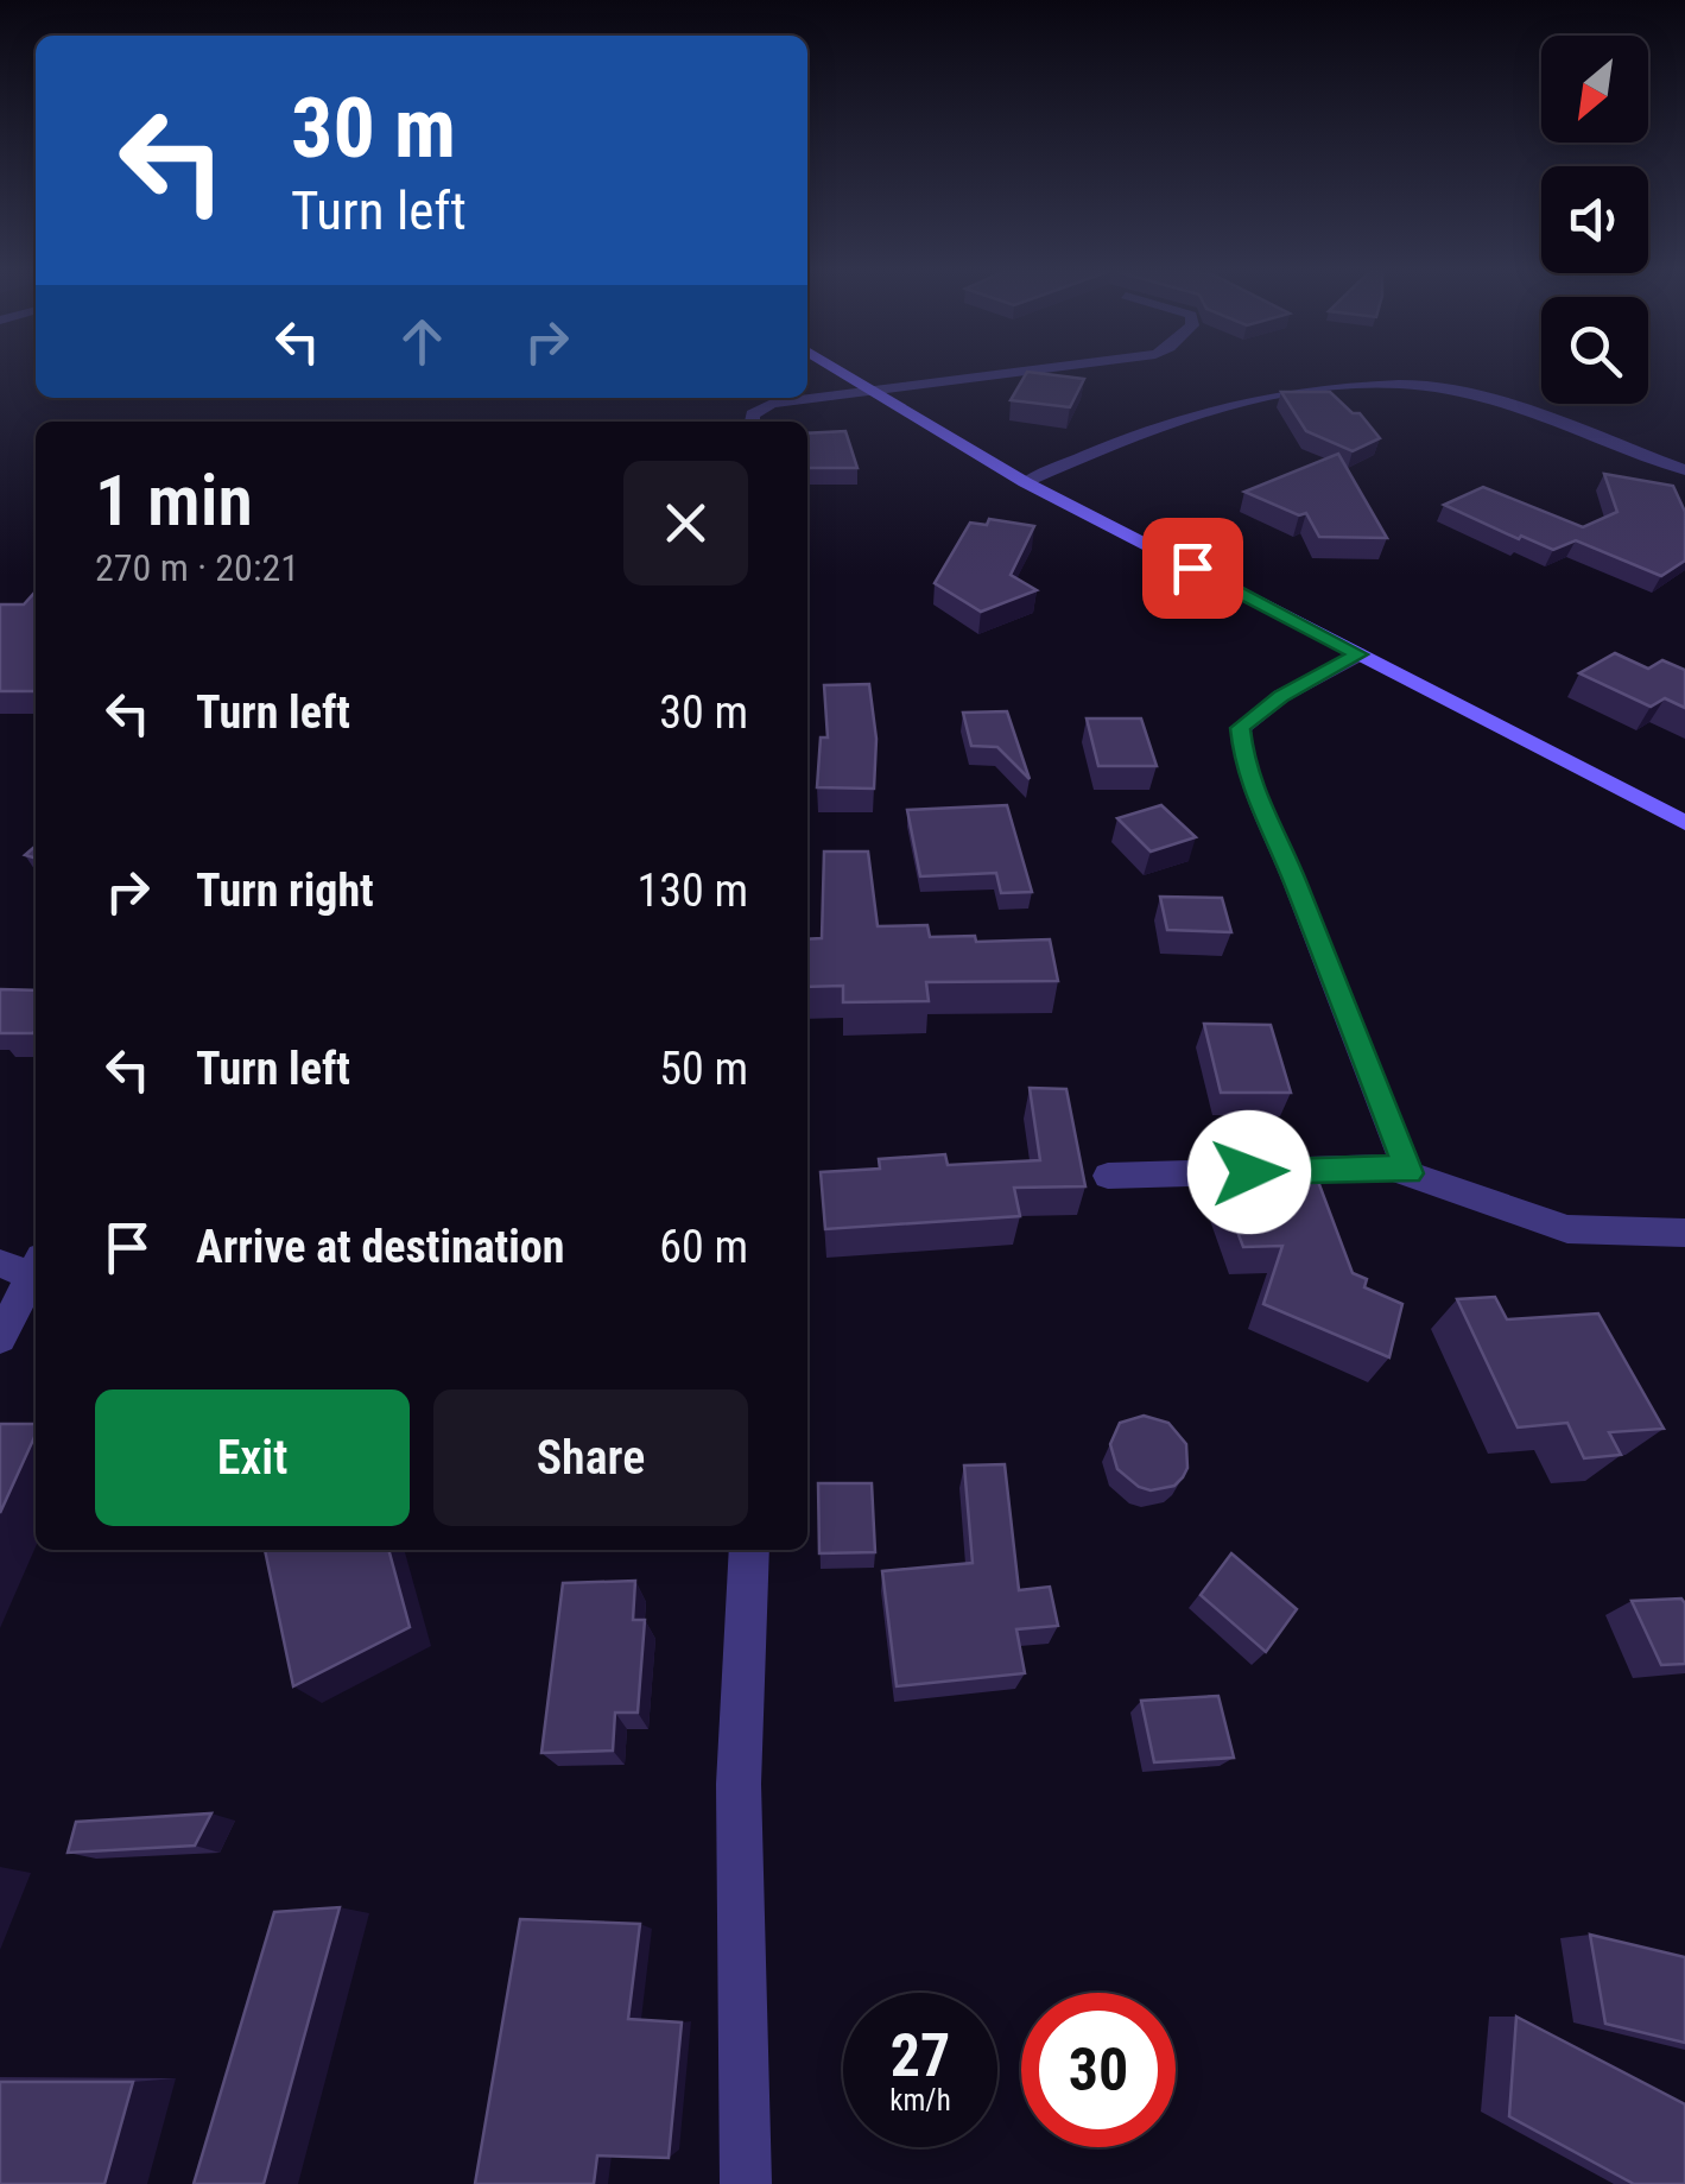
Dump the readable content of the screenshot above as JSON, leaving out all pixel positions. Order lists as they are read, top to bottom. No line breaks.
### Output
{"north":"bottom left","page":{"turn":["30 m","Turn left"],"heading":["1 min","270 m · 20:21"],"list":[{"name":"Turn left","value":"30 m"},{"name":"Turn right","value":"130 m"},{"name":"Turn left","value":"50 m"},{"name":"Arrive at destination","value":"60 m"}],"buttons":["Exit","Share"],"speed":"27 km/h","limit":"30"}}
